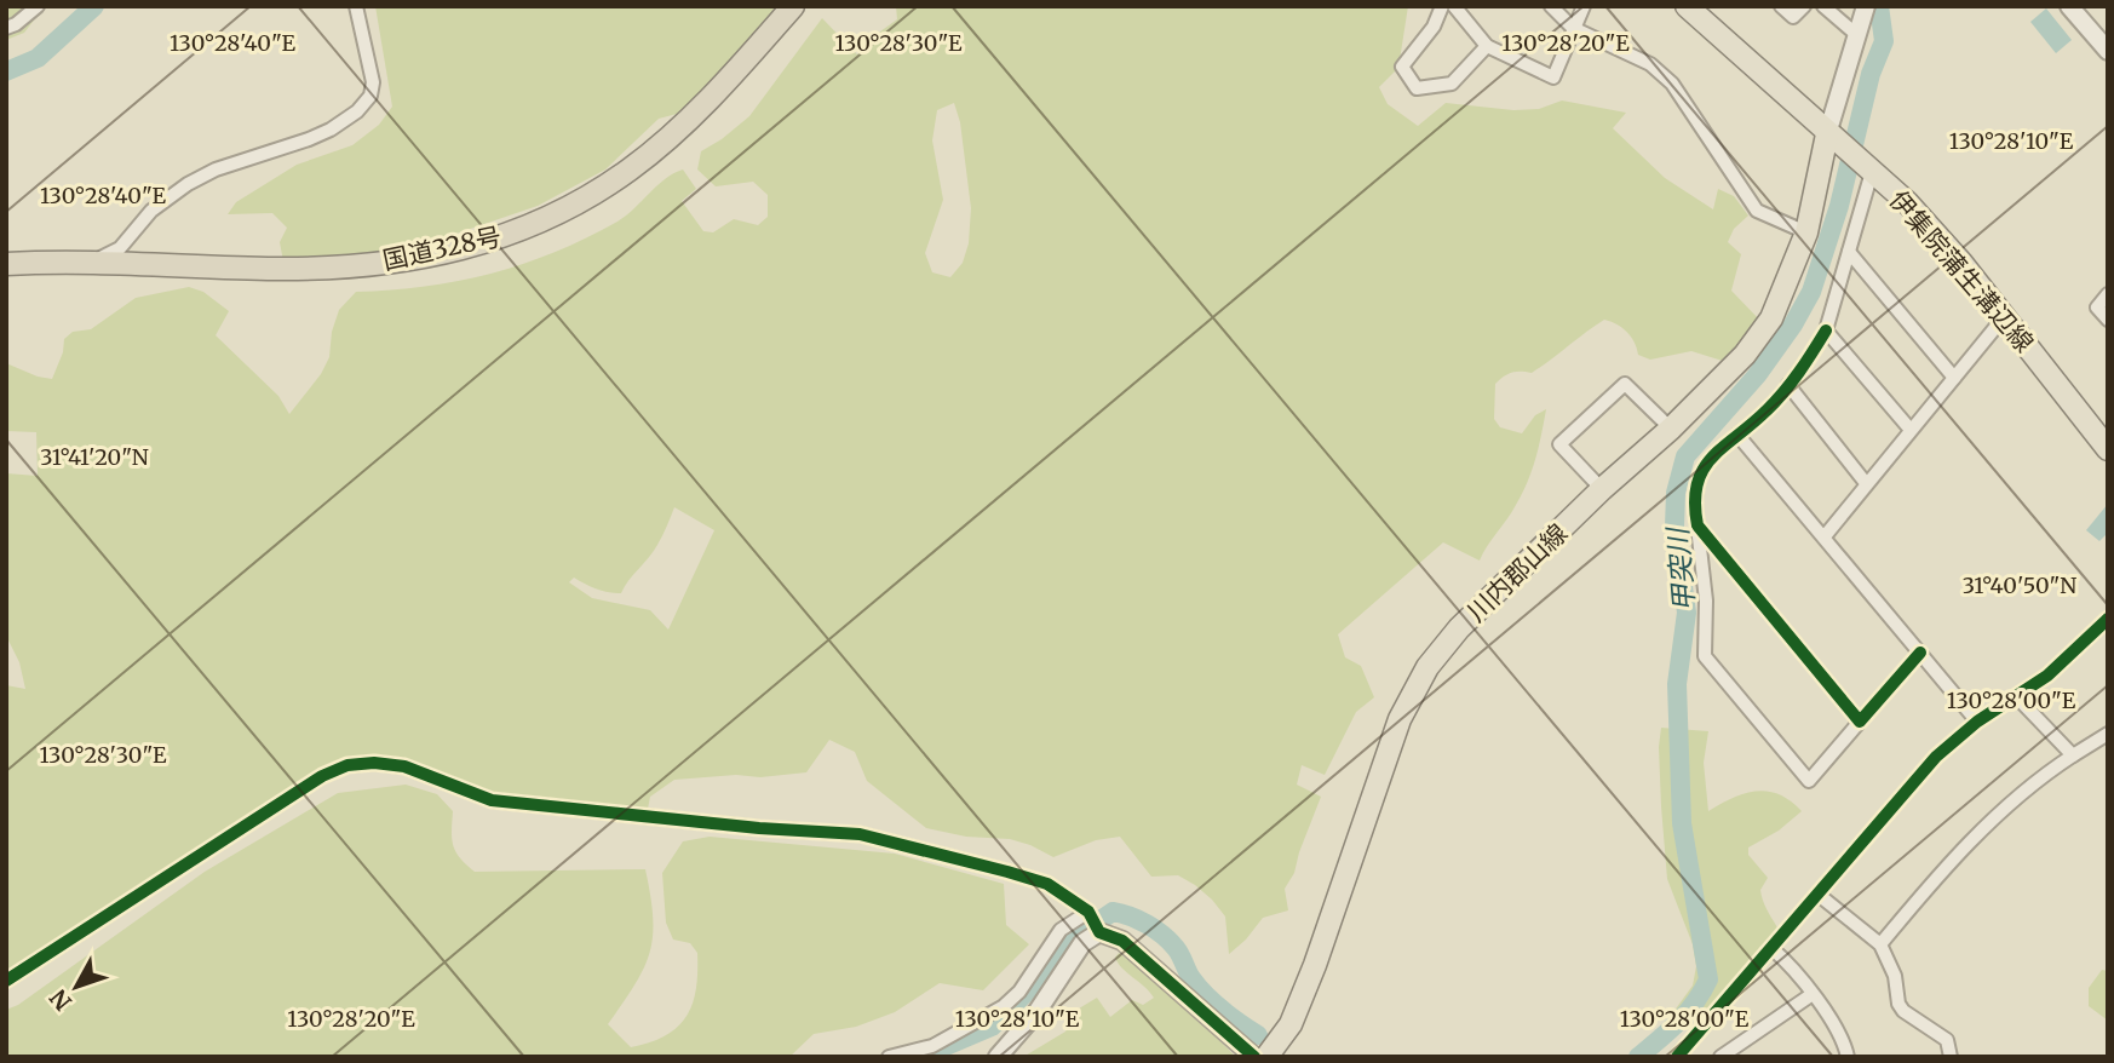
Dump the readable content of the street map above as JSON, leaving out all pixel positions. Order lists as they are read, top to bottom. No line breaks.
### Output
{"streets":{"highway":["国道328号"],"main road":["伊集院蒲生溝辺線","川内郡山線"]},"crossings":[["伊集院蒲生溝辺線","川内郡山線"]],"water":["甲突川"],"north":"bottom left","coordinates":["130°28'40\"E","130°28'30\"E","130°28'20\"E","130°28'10\"E","31°41'20\"N","31°40'50\"N","130°28'00\"E"]}
